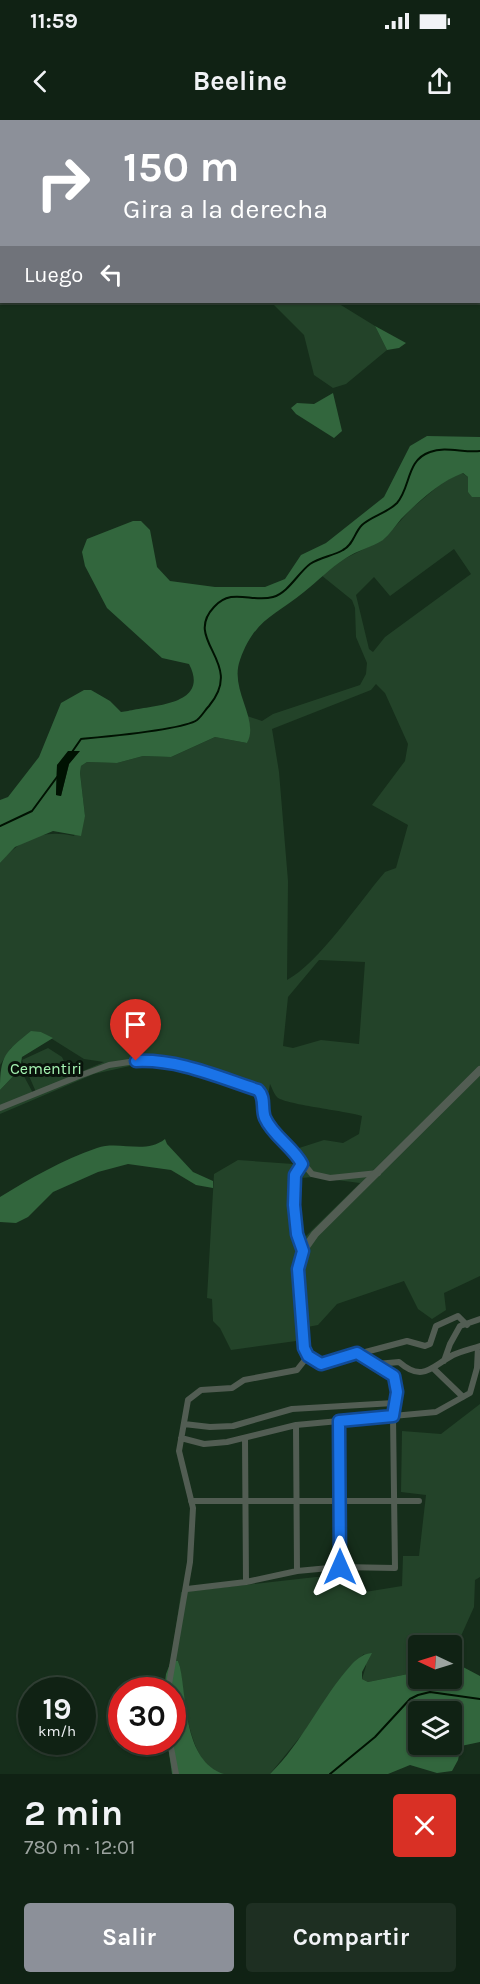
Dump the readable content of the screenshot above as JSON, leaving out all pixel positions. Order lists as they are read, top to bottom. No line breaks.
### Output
{"parks":["Cementiri"],"north":"left","page":{"status":"11:59","header":"Beeline","turn":["150 m","Gira a la derecha"],"then":"Luego","speed":"19 km/h","limit":"30","heading":["2 min","780 m · 12:01"],"buttons":["Salir","Compartir"]}}
